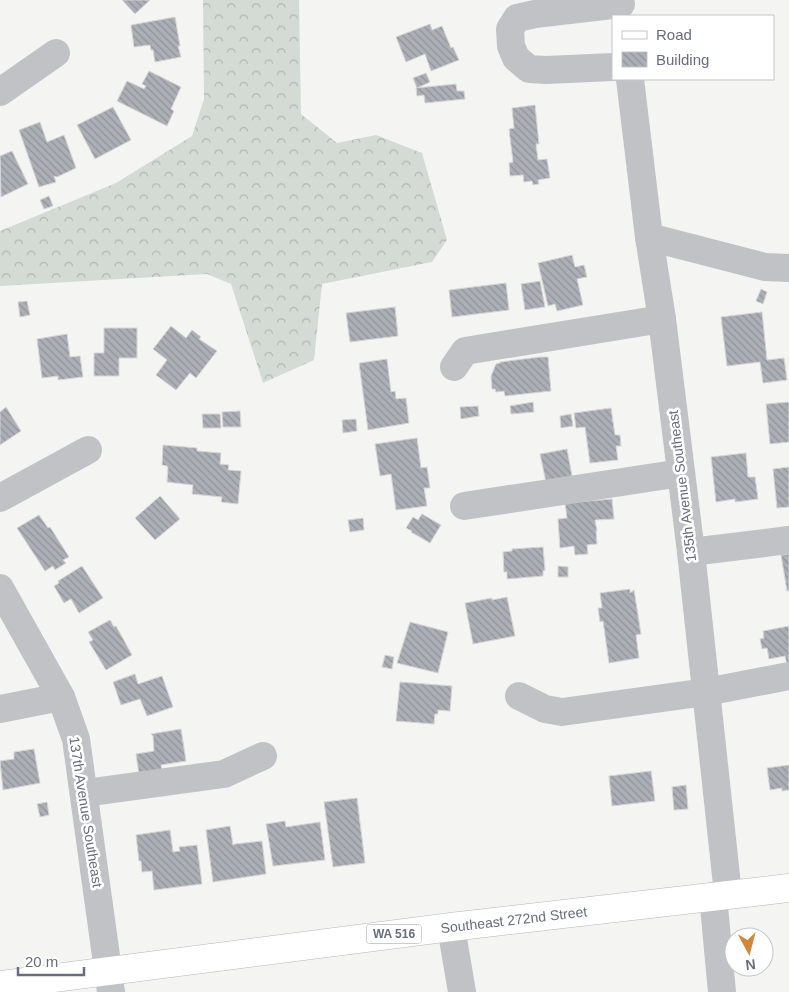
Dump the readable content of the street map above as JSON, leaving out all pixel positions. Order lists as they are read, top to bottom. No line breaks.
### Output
{"streets":{"main road":["Southeast 272nd Street","WA 516"],"street":["135th Avenue Southeast","137th Avenue Southeast"]},"crossings":[["135th Avenue Southeast","Southeast 272nd Street"],["137th Avenue Southeast","Southeast 272nd Street"]],"legend":["Road","Building"],"scale_bar":"20 m","north":"bottom"}
